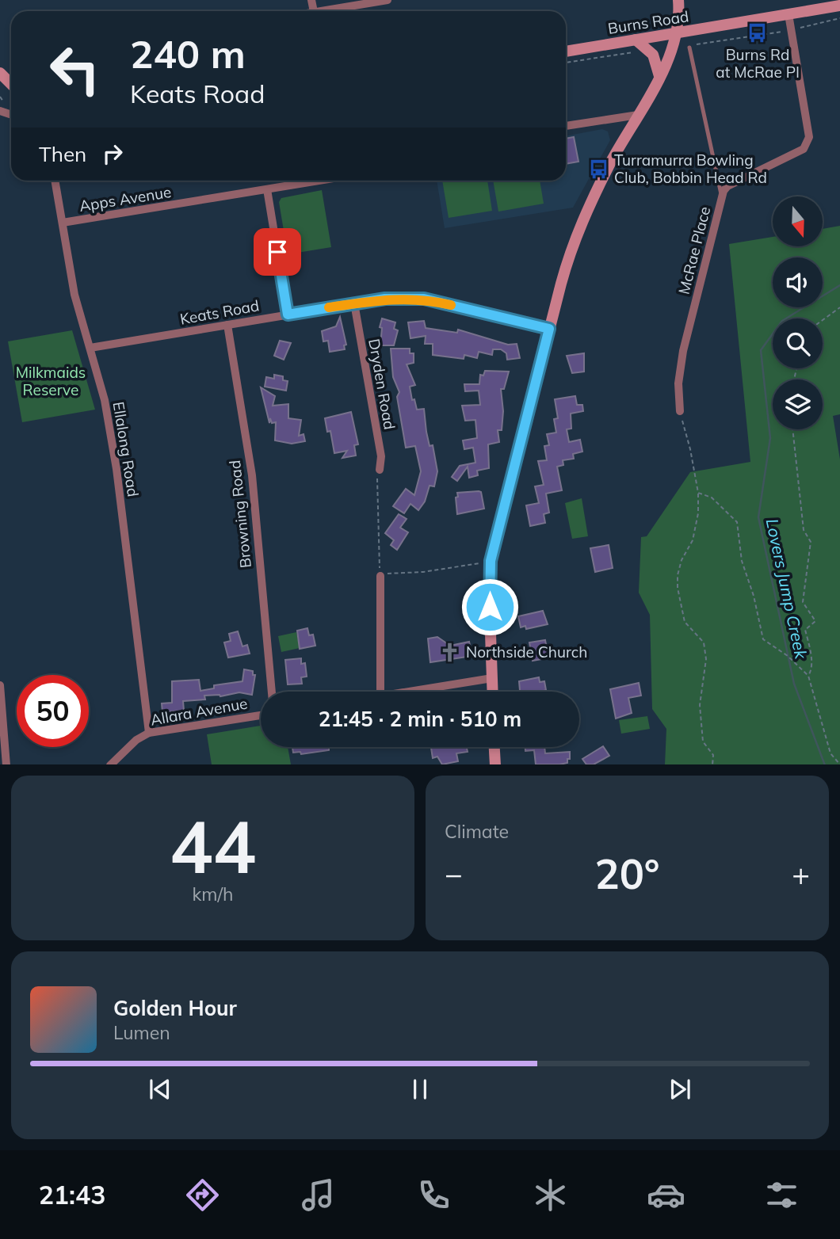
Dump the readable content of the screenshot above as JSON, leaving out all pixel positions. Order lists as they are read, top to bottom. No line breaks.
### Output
{"streets":{"main road":["Burns Road"],"street":["Apps Avenue","McRae Place","Keats Road","Dryden Road","Ellalong Road","Browning Road","Allara Avenue"]},"crossings":[["Burns Road","McRae Place"],["Apps Avenue","Ellalong Road"],["Keats Road","Dryden Road"],["Keats Road","Ellalong Road"],["Keats Road","Browning Road"],["Ellalong Road","Allara Avenue"]],"water":["Lovers Jump Creek"],"parks":["Milkmaids Reserve"],"places":{"bus stop":["Burns Rd at McRae Pl","Turramurra Bowling Club, Bobbin Head Rd"],"church":["Northside Church"]},"north":"bottom","page":{"turn":["240 m","Keats Road"],"then":"Then","limit":"50","trip":"21:45 · 2 min · 510 m","tile":[["44","km/h"],"Climate"],"heat":["−","20°","+"],"song":["Golden Hour","Lumen"],"tabs":"21:43"}}
